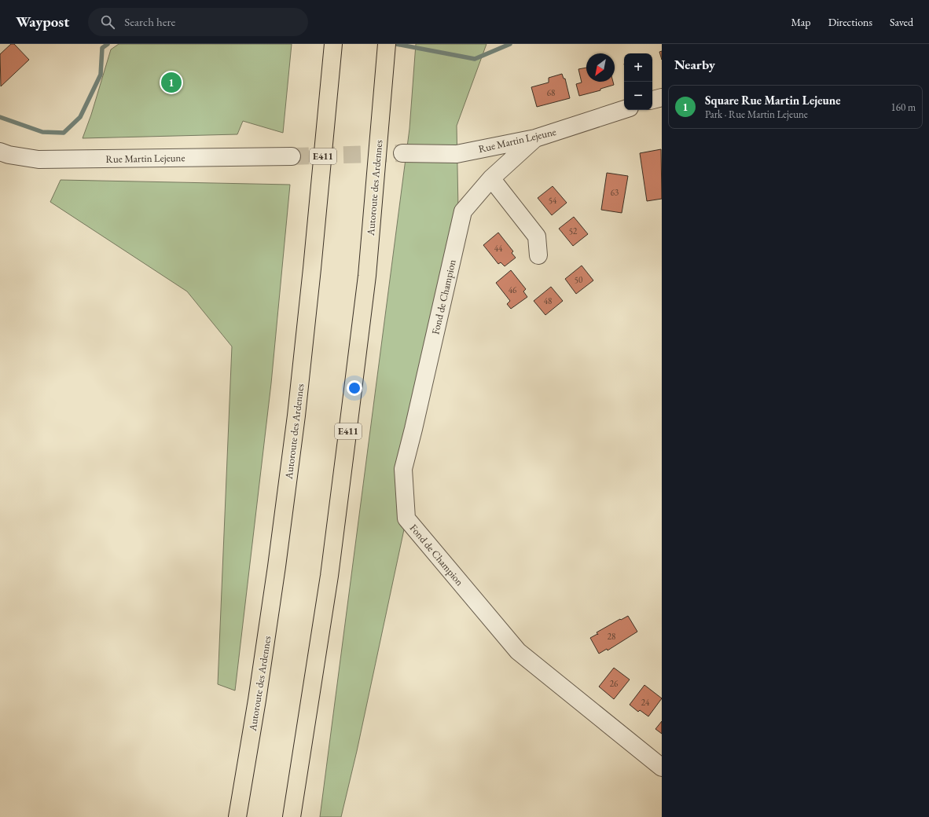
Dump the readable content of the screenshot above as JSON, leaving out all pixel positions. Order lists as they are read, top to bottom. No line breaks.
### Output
{"streets":{"highway":["E411","Autoroute des Ardennes"],"street":["Rue Martin Lejeune","Fond de Champion"]},"crossings":[["Rue Martin Lejeune","Fond de Champion"]],"house_numbers":["68","63","54","52","44","50","46","48","28","26","24"],"north":"bottom left","page":{"header":"Waypost","search":"Search here","nav":["Map","Directions","Saved"],"heading":"Nearby","map_buttons":["+","−"],"pins":"1","list":[{"mark":"1","name":"Square Rue Martin Lejeune","note":"Park · Rue Martin Lejeune","value":"160 m"}]}}
